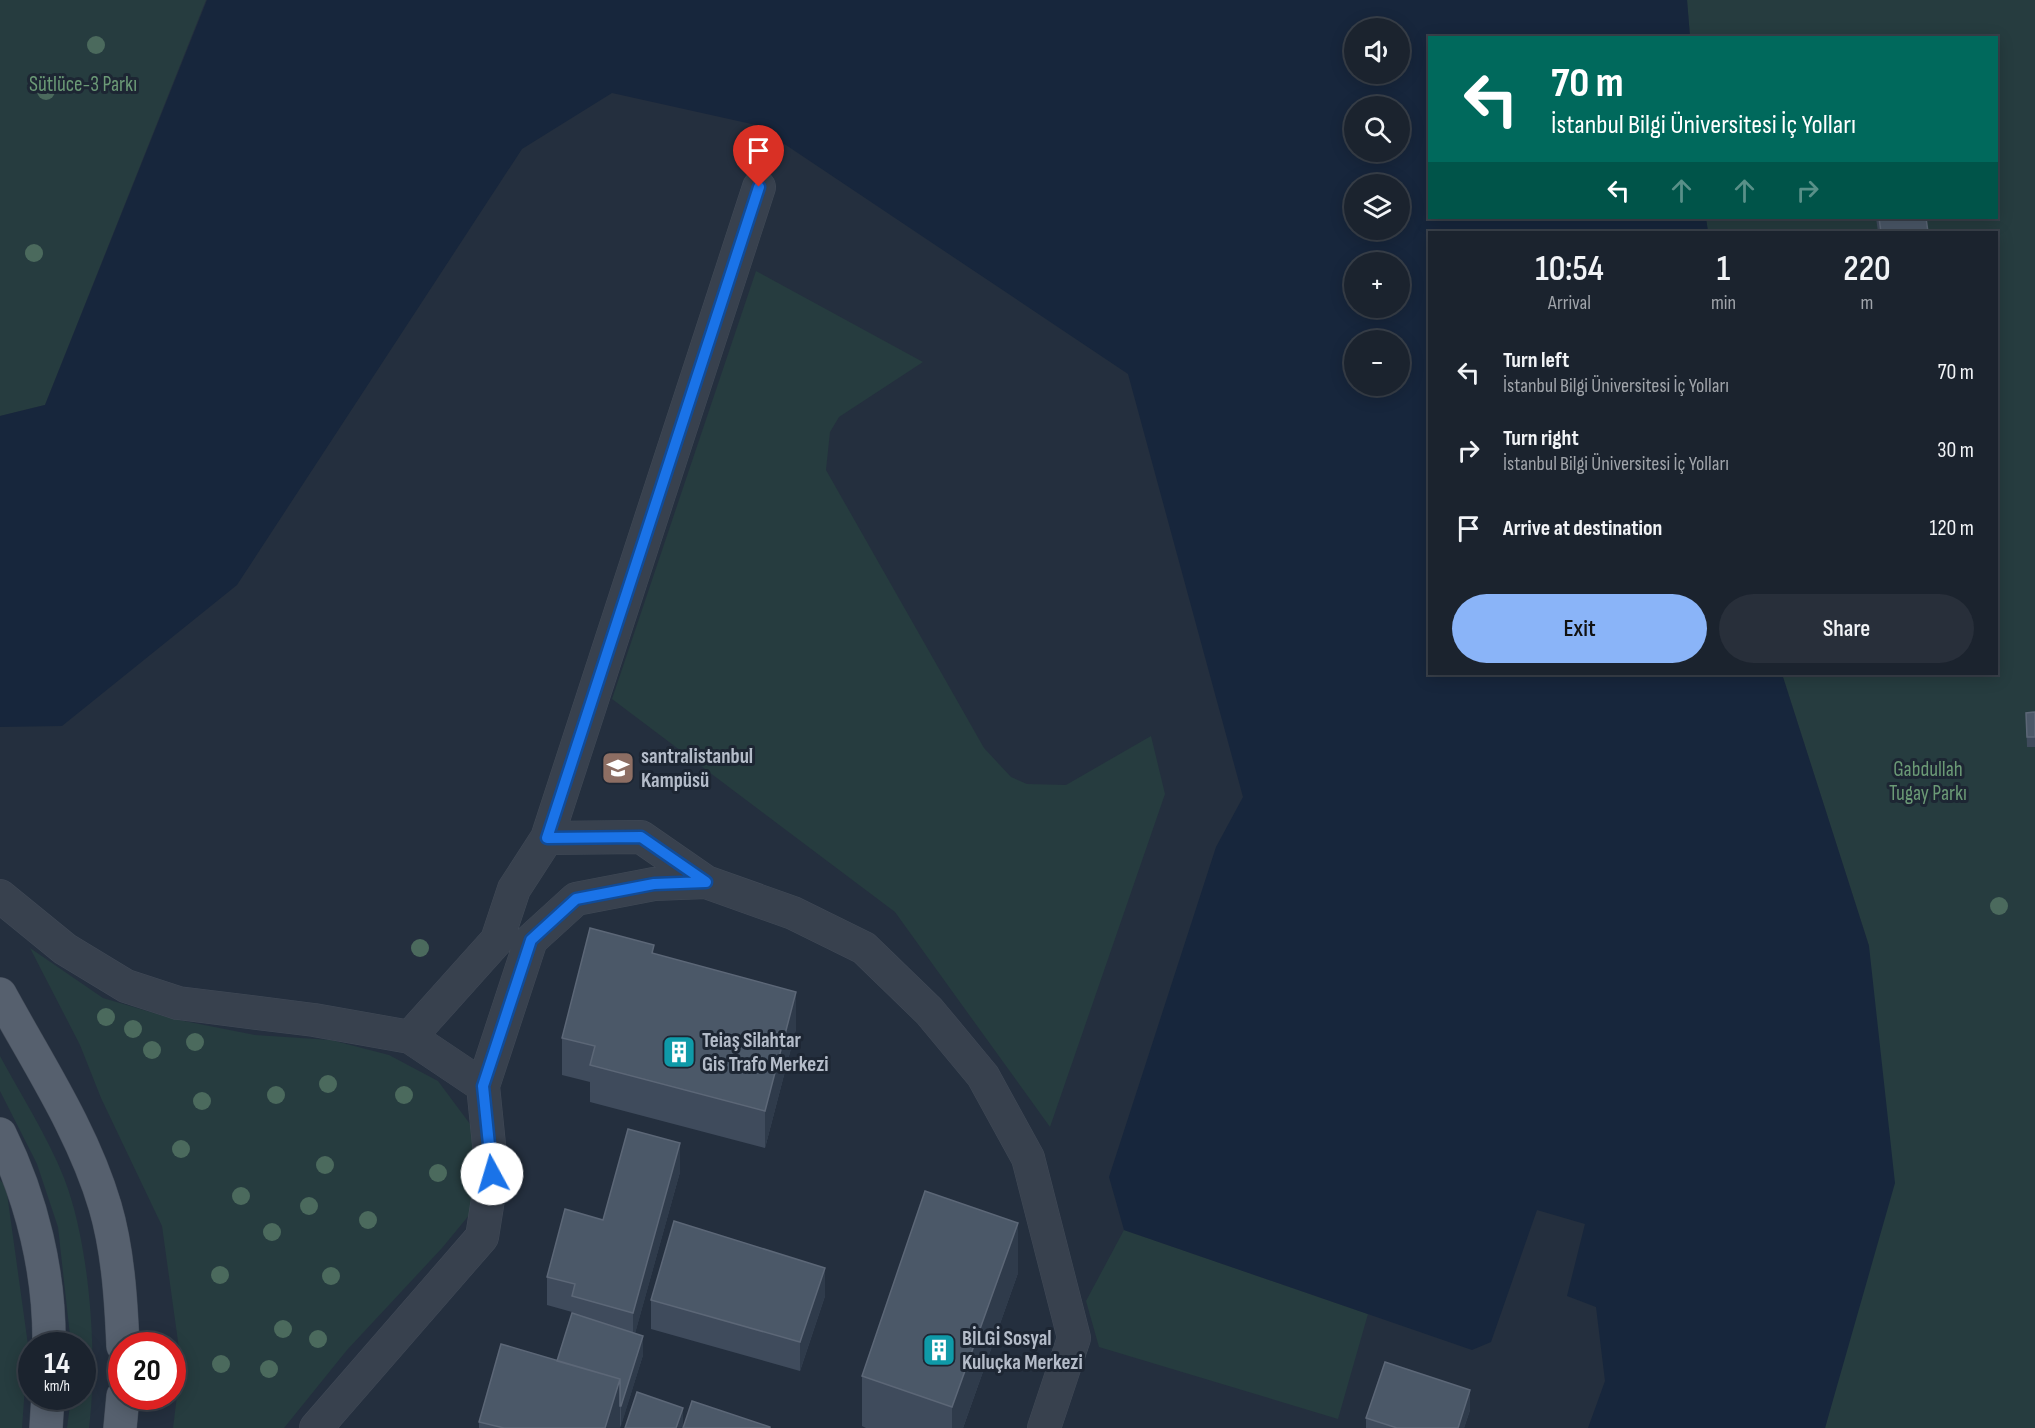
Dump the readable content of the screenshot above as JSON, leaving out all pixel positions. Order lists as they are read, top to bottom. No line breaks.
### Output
{"parks":["Sütlüce-3 Parkı","Gabdullah Tugay Parkı"],"places":{"school or university":["santralistanbul Kampüsü"],"building":["Teiaş Silahtar Gis Trafo Merkezi","BİLGİ Sosyal Kuluçka Merkezi"]},"page":{"map_buttons":["+","−"],"turn":["70 m","İstanbul Bilgi Üniversitesi İç Yolları"],"eta":["10:54","Arrival","1","min","220","m"],"list":[{"name":"Turn left","note":"İstanbul Bilgi Üniversitesi İç Yolları","value":"70 m"},{"name":"Turn right","note":"İstanbul Bilgi Üniversitesi İç Yolları","value":"30 m"},{"name":"Arrive at destination","value":"120 m"}],"buttons":["Exit","Share"],"speed":"14 km/h","limit":"20"}}
